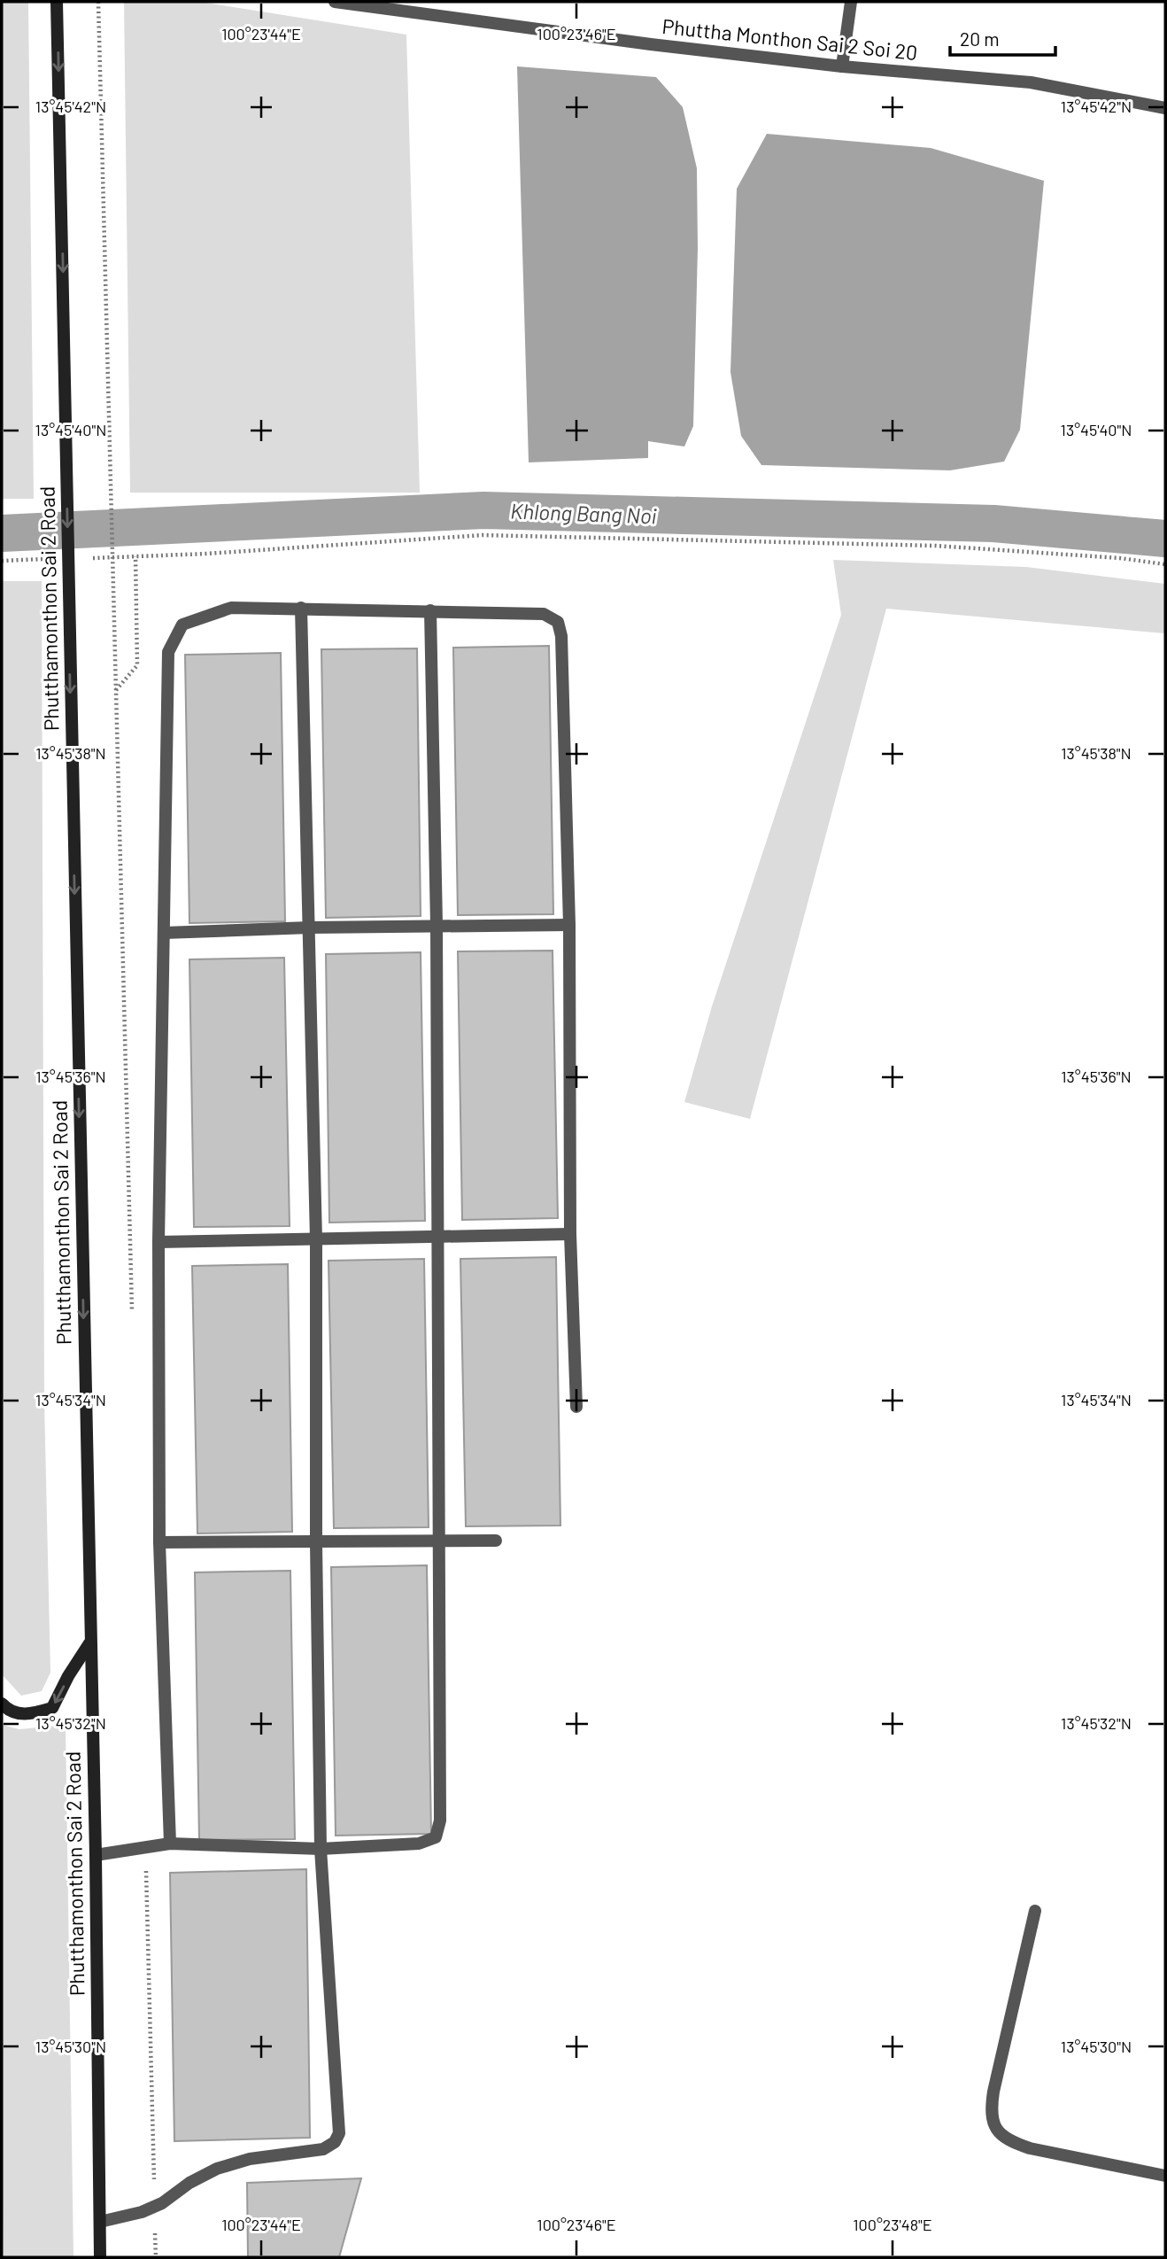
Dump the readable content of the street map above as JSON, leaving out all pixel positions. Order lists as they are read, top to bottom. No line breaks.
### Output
{"streets":{"main road":["Phutthamonthon Sai 2 Road"],"street":["Phuttha Monthon Sai 2 Soi 20"]},"one_way":["Phutthamonthon Sai 2 Road"],"water":["Khlong Bang Noi"],"scale_bar":"20 m","coordinates":["100°23'44\"E","100°23'46\"E","13°45'42\"N","13°45'40\"N","13°45'38\"N","13°45'36\"N","13°45'34\"N","13°45'32\"N","13°45'30\"N","100°23'48\"E"]}
